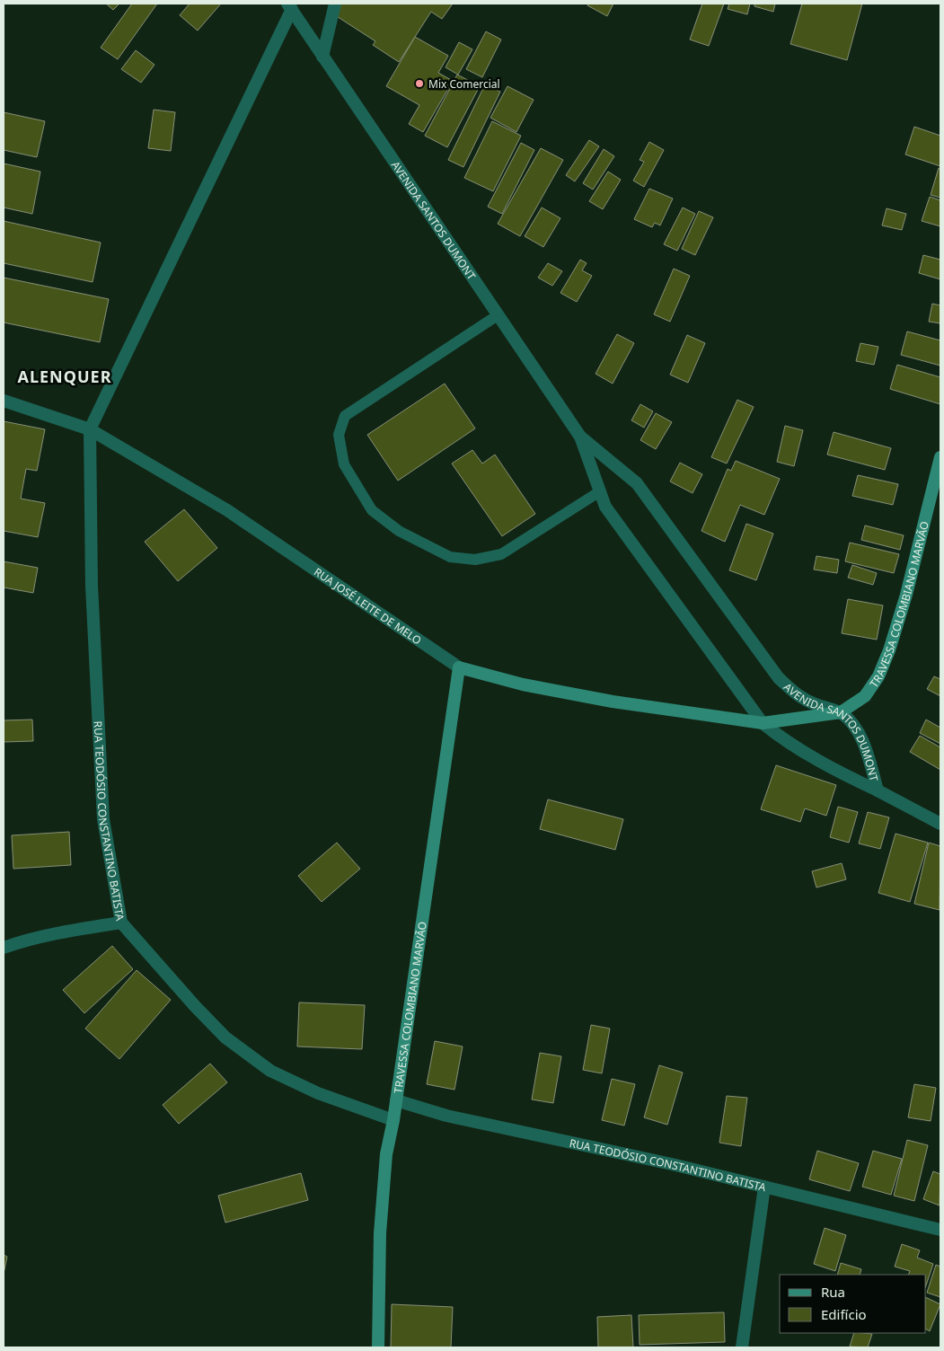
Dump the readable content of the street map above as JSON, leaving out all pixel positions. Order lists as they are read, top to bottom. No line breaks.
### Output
{"streets":{"main road":["TRAVESSA COLOMBIANO MARVÃO","RUA JOSÉ LEITE DE MELO"],"street":["AVENIDA SANTOS DUMONT","RUA TEODÓSIO CONSTANTINO BATISTA"]},"crossings":[["AVENIDA SANTOS DUMONT","TRAVESSA COLOMBIANO MARVÃO"],["AVENIDA SANTOS DUMONT","RUA JOSÉ LEITE DE MELO"],["TRAVESSA COLOMBIANO MARVÃO","RUA JOSÉ LEITE DE MELO"],["TRAVESSA COLOMBIANO MARVÃO","RUA TEODÓSIO CONSTANTINO BATISTA"],["RUA JOSÉ LEITE DE MELO","RUA TEODÓSIO CONSTANTINO BATISTA"]],"districts":["ALENQUER"],"places":["Mix Comercial"],"legend":["Rua","Edifício"]}
